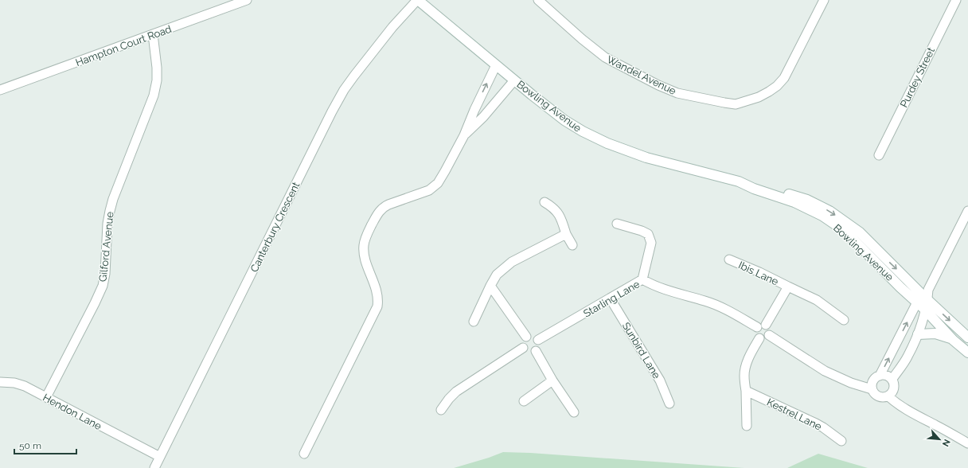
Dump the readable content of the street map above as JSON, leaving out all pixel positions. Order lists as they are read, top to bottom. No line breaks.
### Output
{"streets":{"main road":["Bowling Avenue"],"street":["Hampton Court Road","Wandel Avenue","Purdey Street","Canterbury Crescent","Gilford Avenue","Ibis Lane","Starling Lane","Sunbird Lane","Hendon Lane","Kestrel Lane"]},"crossings":[["Hampton Court Road","Gilford Avenue"],["Bowling Avenue","Canterbury Crescent"],["Canterbury Crescent","Hendon Lane"],["Gilford Avenue","Hendon Lane"],["Ibis Lane","Starling Lane"],["Starling Lane","Sunbird Lane"]],"scale_bar":"50 m","north":"bottom right"}
